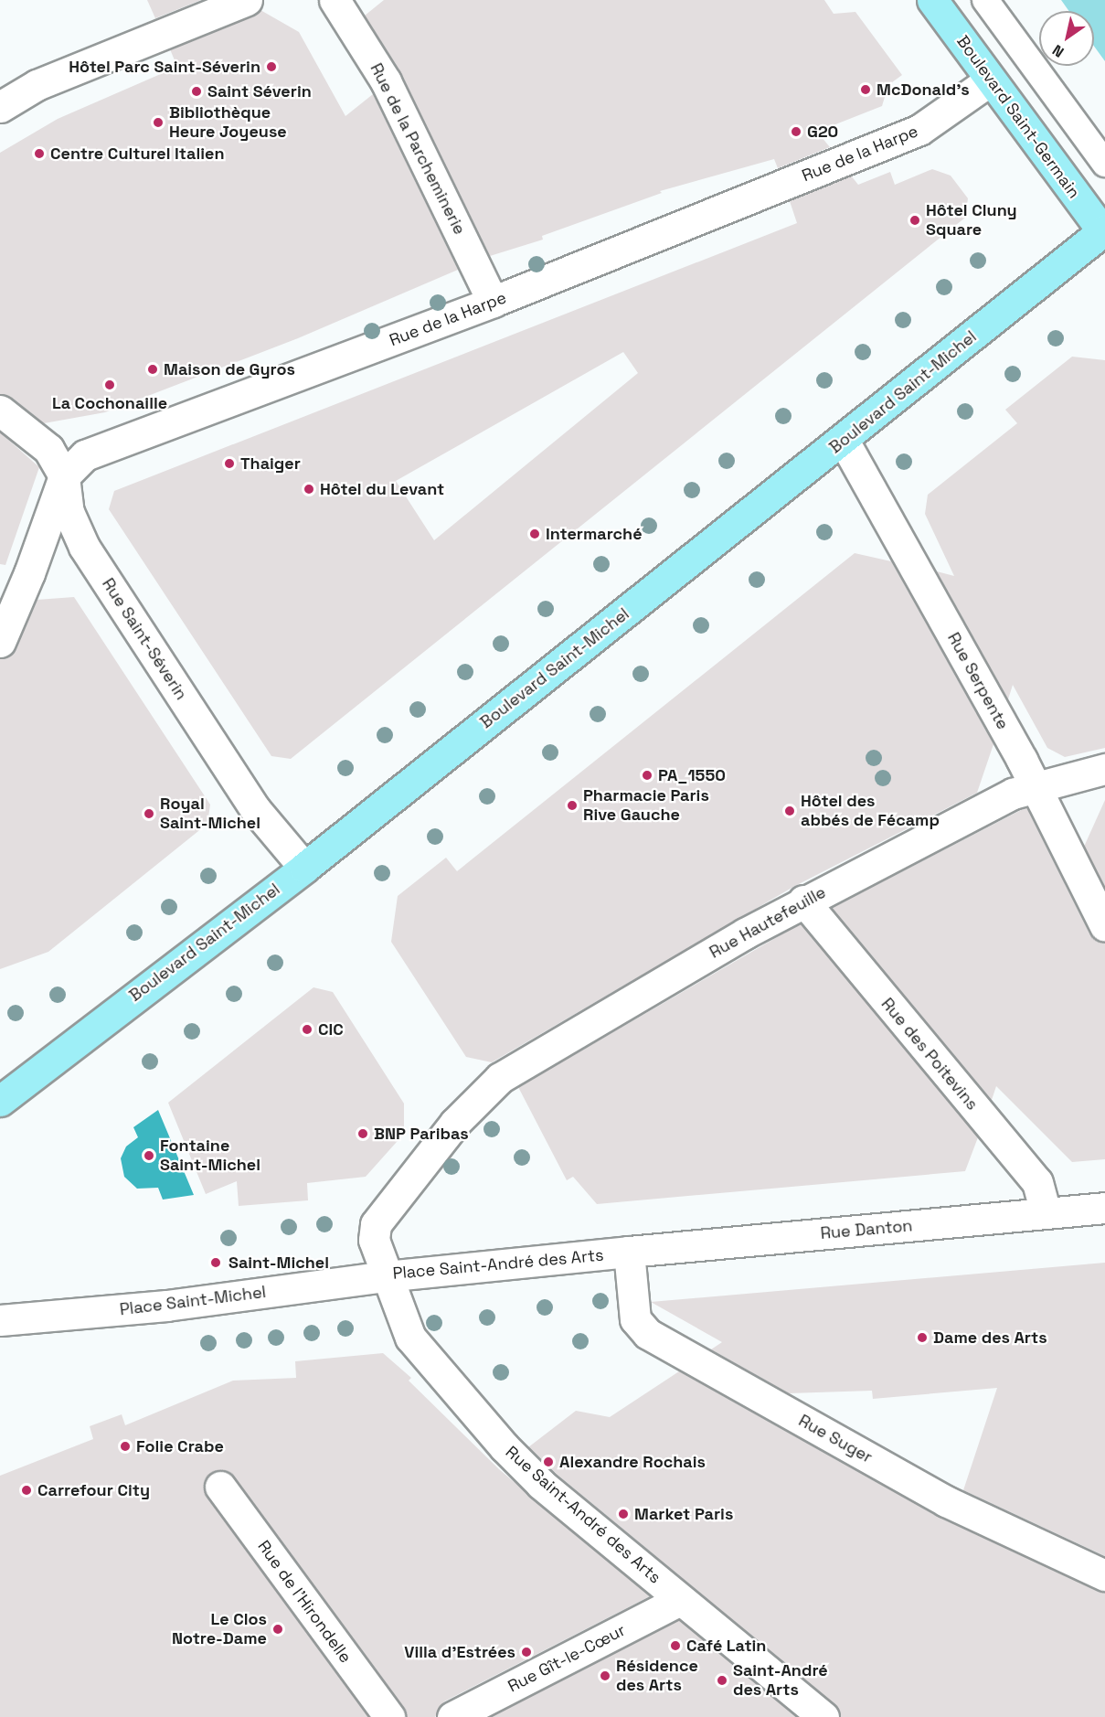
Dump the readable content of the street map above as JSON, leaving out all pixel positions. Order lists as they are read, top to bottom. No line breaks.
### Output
{"streets":{"main road":["Boulevard Saint-Germain","Boulevard Saint-Michel"],"street":["Rue de la Parcheminerie","Rue de la Harpe","Rue Saint-Séverin","Rue Serpente","Rue Hautefeuille","Rue des Poitevins","Rue Danton","Place Saint-André des Arts","Place Saint-Michel","Rue Suger","Rue Saint-André des Arts","Rue de l'Hirondelle","Rue Gît-le-Cœur"]},"crossings":[["Boulevard Saint-Germain","Rue de la Harpe"],["Boulevard Saint-Germain","Boulevard Saint-Michel"],["Rue de la Parcheminerie","Rue de la Harpe"],["Rue de la Harpe","Rue Saint-Séverin"],["Boulevard Saint-Michel","Rue Saint-Séverin"],["Boulevard Saint-Michel","Rue Serpente"],["Rue Serpente","Rue Hautefeuille"],["Rue Hautefeuille","Rue des Poitevins"],["Rue Hautefeuille","Place Saint-André des Arts"],["Rue des Poitevins","Rue Danton"],["Rue Danton","Place Saint-André des Arts"],["Rue Danton","Rue Suger"],["Place Saint-André des Arts","Place Saint-Michel"],["Place Saint-André des Arts","Rue Suger"],["Place Saint-André des Arts","Rue Saint-André des Arts"],["Place Saint-Michel","Rue Saint-André des Arts"],["Rue Saint-André des Arts","Rue Gît-le-Cœur"]],"places":["Hôtel Parc Saint-Séverin","McDonald's","Saint Séverin","Bibliothèque Heure Joyeuse","G20","Centre Culturel Italien","Hôtel Cluny Square","Maison de Gyros","La Cochonaille","Thaiger","Hôtel du Levant","Intermarché","PA_1550","Pharmacie Paris Rive Gauche","Hôtel des abbés de Fécamp","Royal Saint-Michel","CIC","BNP Paribas","Fontaine Saint-Michel","Saint-Michel","Dame des Arts","Folie Crabe","Alexandre Rochais","Carrefour City","Market Paris","Le Clos Notre-Dame","Café Latin","Villa d'Estrées","Résidence des Arts","Saint-André des Arts"],"north":"bottom left"}
